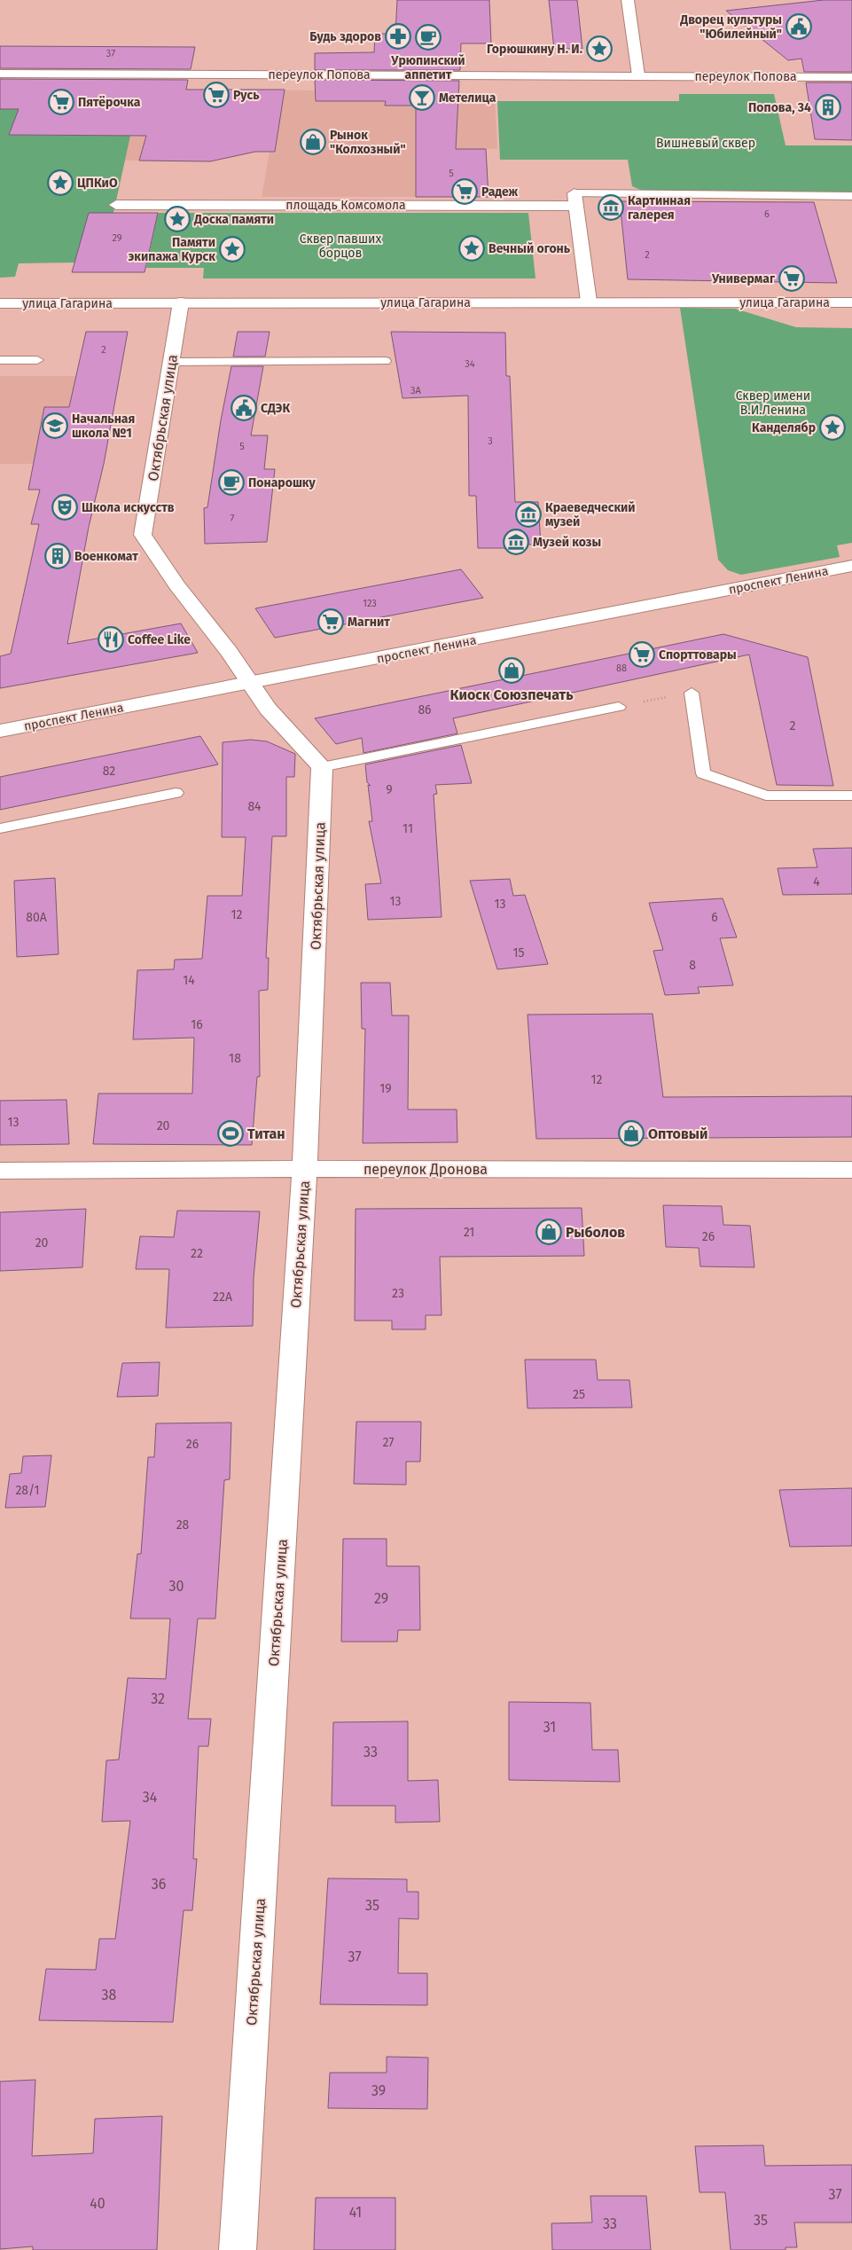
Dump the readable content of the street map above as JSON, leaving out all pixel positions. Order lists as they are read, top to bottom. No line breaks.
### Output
{"streets":{"street":["переулок Попова","площадь Комсомола","улица Гагарина","Октябрьская улица","проспект Ленина","переулок Дронова"]},"crossings":[["улица Гагарина","Октябрьская улица"],["Октябрьская улица","проспект Ленина"],["Октябрьская улица","переулок Дронова"]],"parks":["Вишневый сквер","Сквер павших борцов","Сквер имени В.И.Ленина"],"places":{"public building":["Дворец культуры \"Юбилейный\"","СДЭК"],"pharmacy":["Будь здоров"],"cafe":["Урюпинский аппетит","Понарошку"],"place":["Горюшкину Н. И.","ЦПКиО","Доска памяти","Вечный огонь","Памяти экипажа Курск","Канделябр"],"supermarket":["Русь","Пятёрочка","Радеж","Универмаг","Магнит","Спорттовары"],"bar":["Метелица"],"building":["Попова, 34","Военкомат"],"shop":["Рынок \"Колхозный\"","Киоск Союзпечать","Оптовый","Рыболов"],"museum":["Картинная галерея","Краеведческий музей","Музей козы"],"school or university":["Начальная школа №1"],"theatre":["Школа искусств"],"restaurant":["Coffee Like"],"sports":["Титан"]},"house_numbers":["37","5","6","29","2","2","34","3А","3","5","7","123","88","86","2","82","9","84","11","4","13","13","12","80А","6","15","8","14","16","18","12","19","13","20","21","26","20","22","23","22А","25","27","26","28/1","28","30","29","32","31","33","34","36","35","37","38","39","37","40","41","35","33"]}
